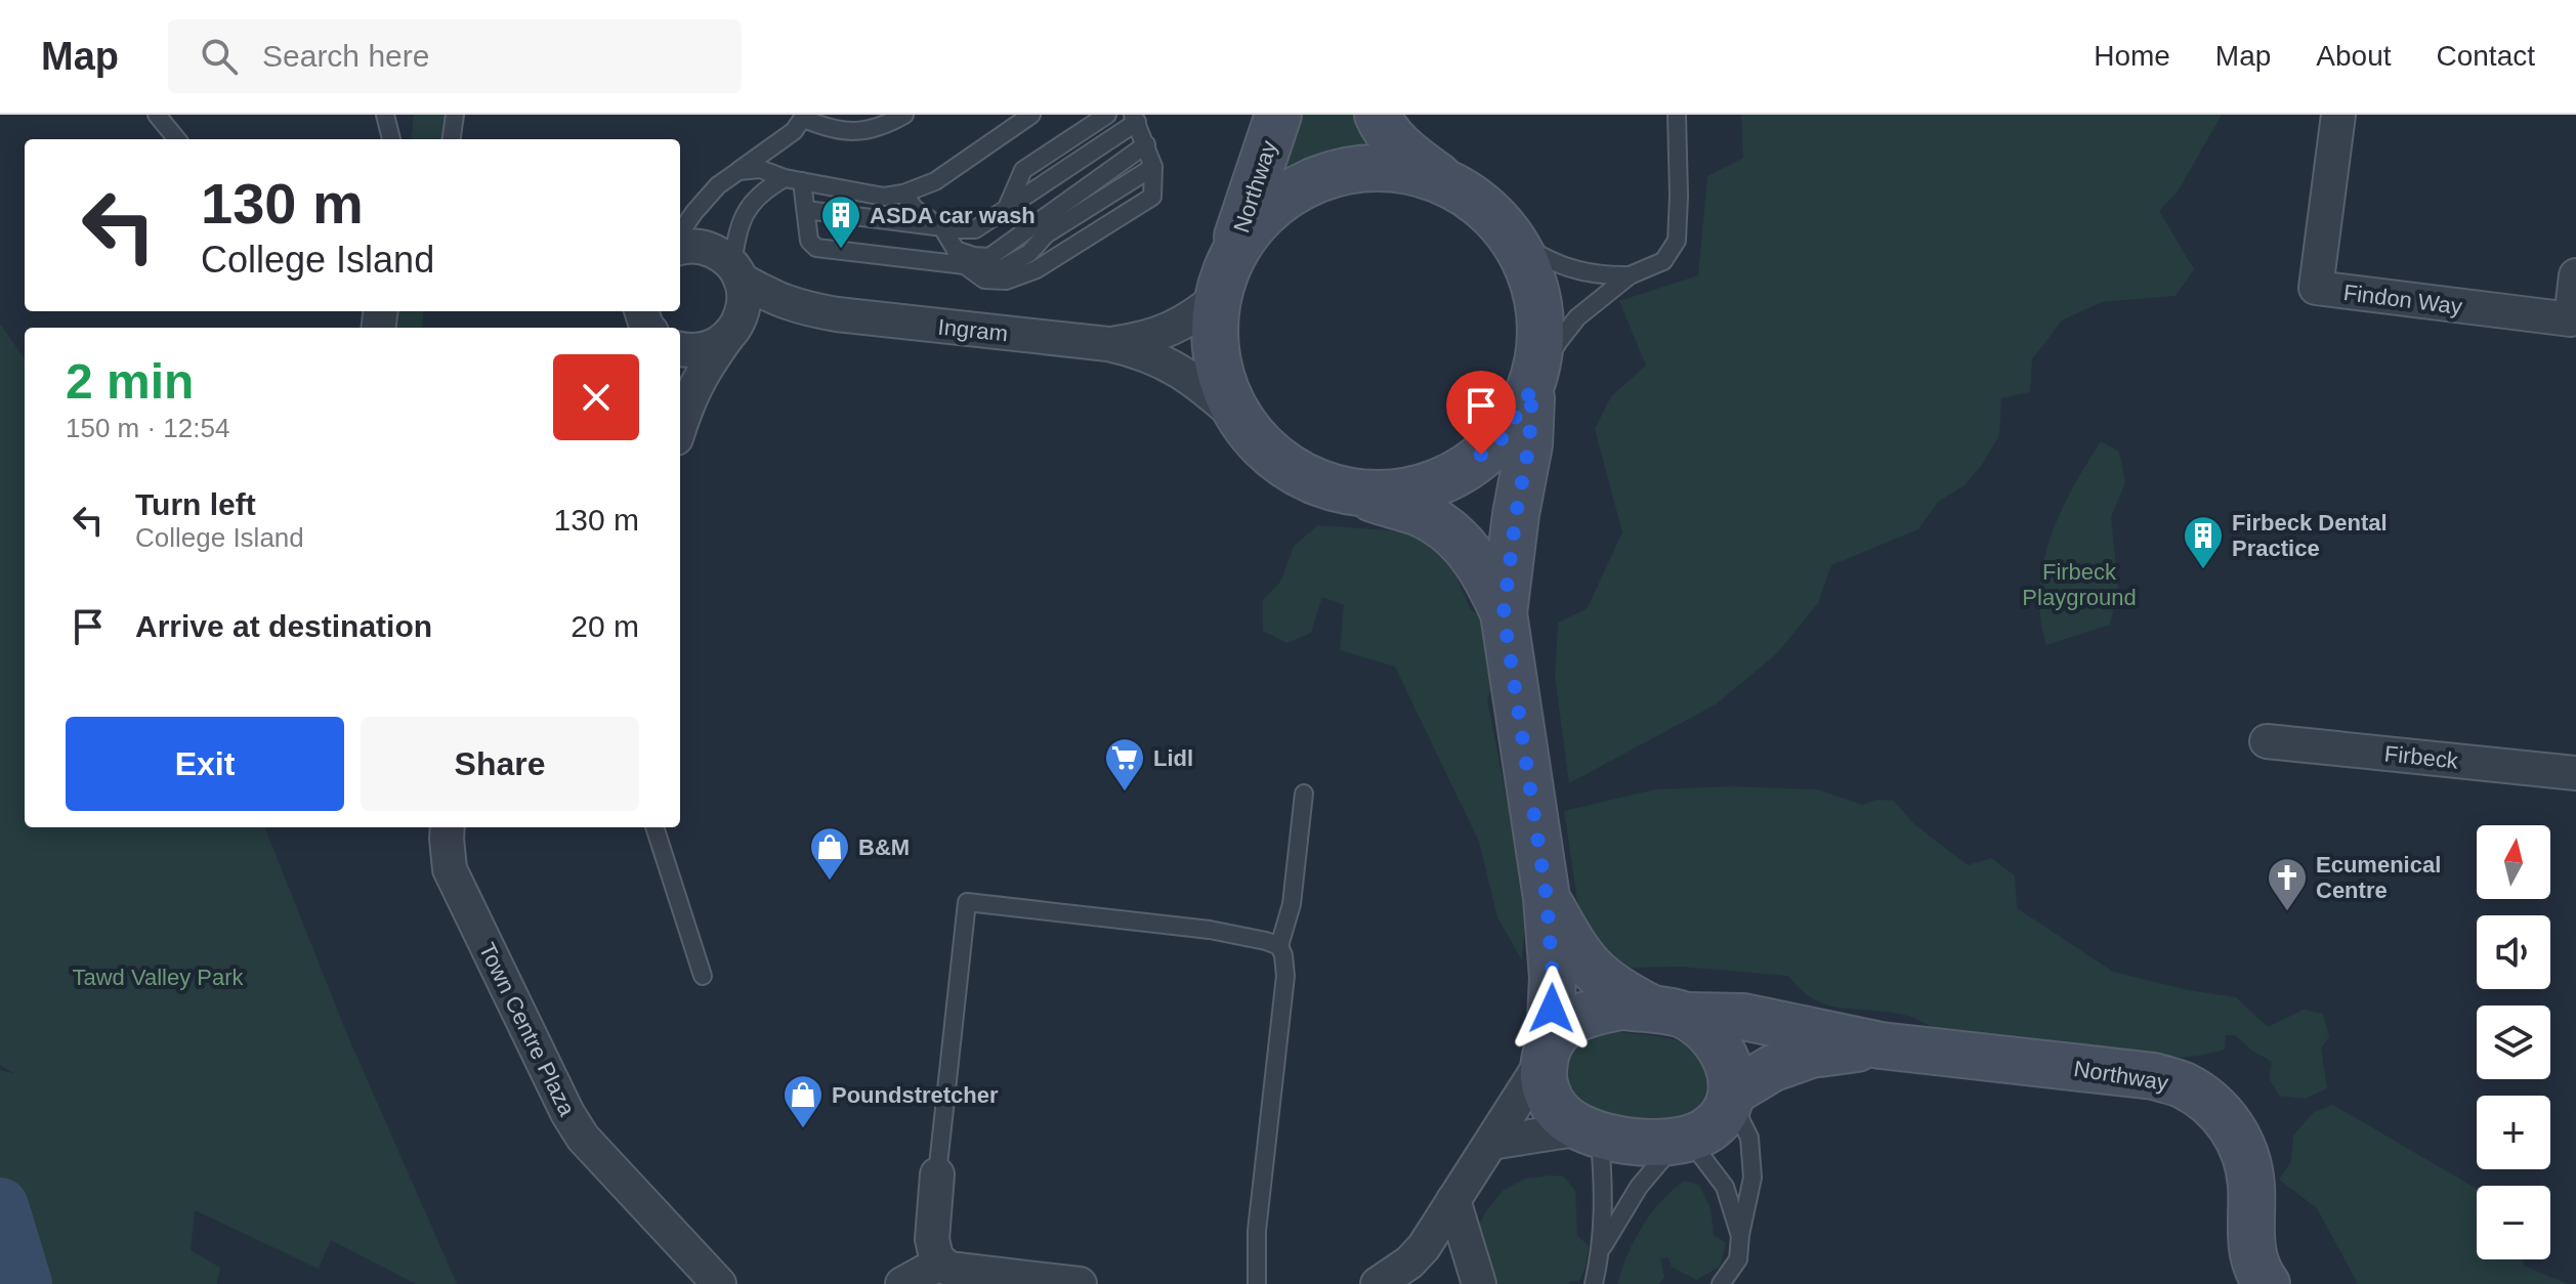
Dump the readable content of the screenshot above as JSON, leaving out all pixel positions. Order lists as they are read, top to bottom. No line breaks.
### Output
{"streets":{"street":["Northway","Findon Way","Ingram","Firbeck","Town Centre Plaza"]},"crossings":[["Northway","Ingram"]],"parks":["Firbeck Playground","Tawd Valley Park"],"places":{"building":["ASDA car wash","Firbeck Dental Practice"],"supermarket":["Lidl"],"shop":["B&M","Poundstretcher"],"church":["Ecumenical Centre"]},"north":"top","page":{"header":"Map","search":"Search here","nav":["Home","Map","About","Contact"],"turn":["130 m","College Island"],"heading":["2 min","150 m · 12:54"],"list":[{"name":"Turn left","note":"College Island","value":"130 m"},{"name":"Arrive at destination","value":"20 m"}],"buttons":["Exit","Share"],"map_buttons":["+","−"]}}
